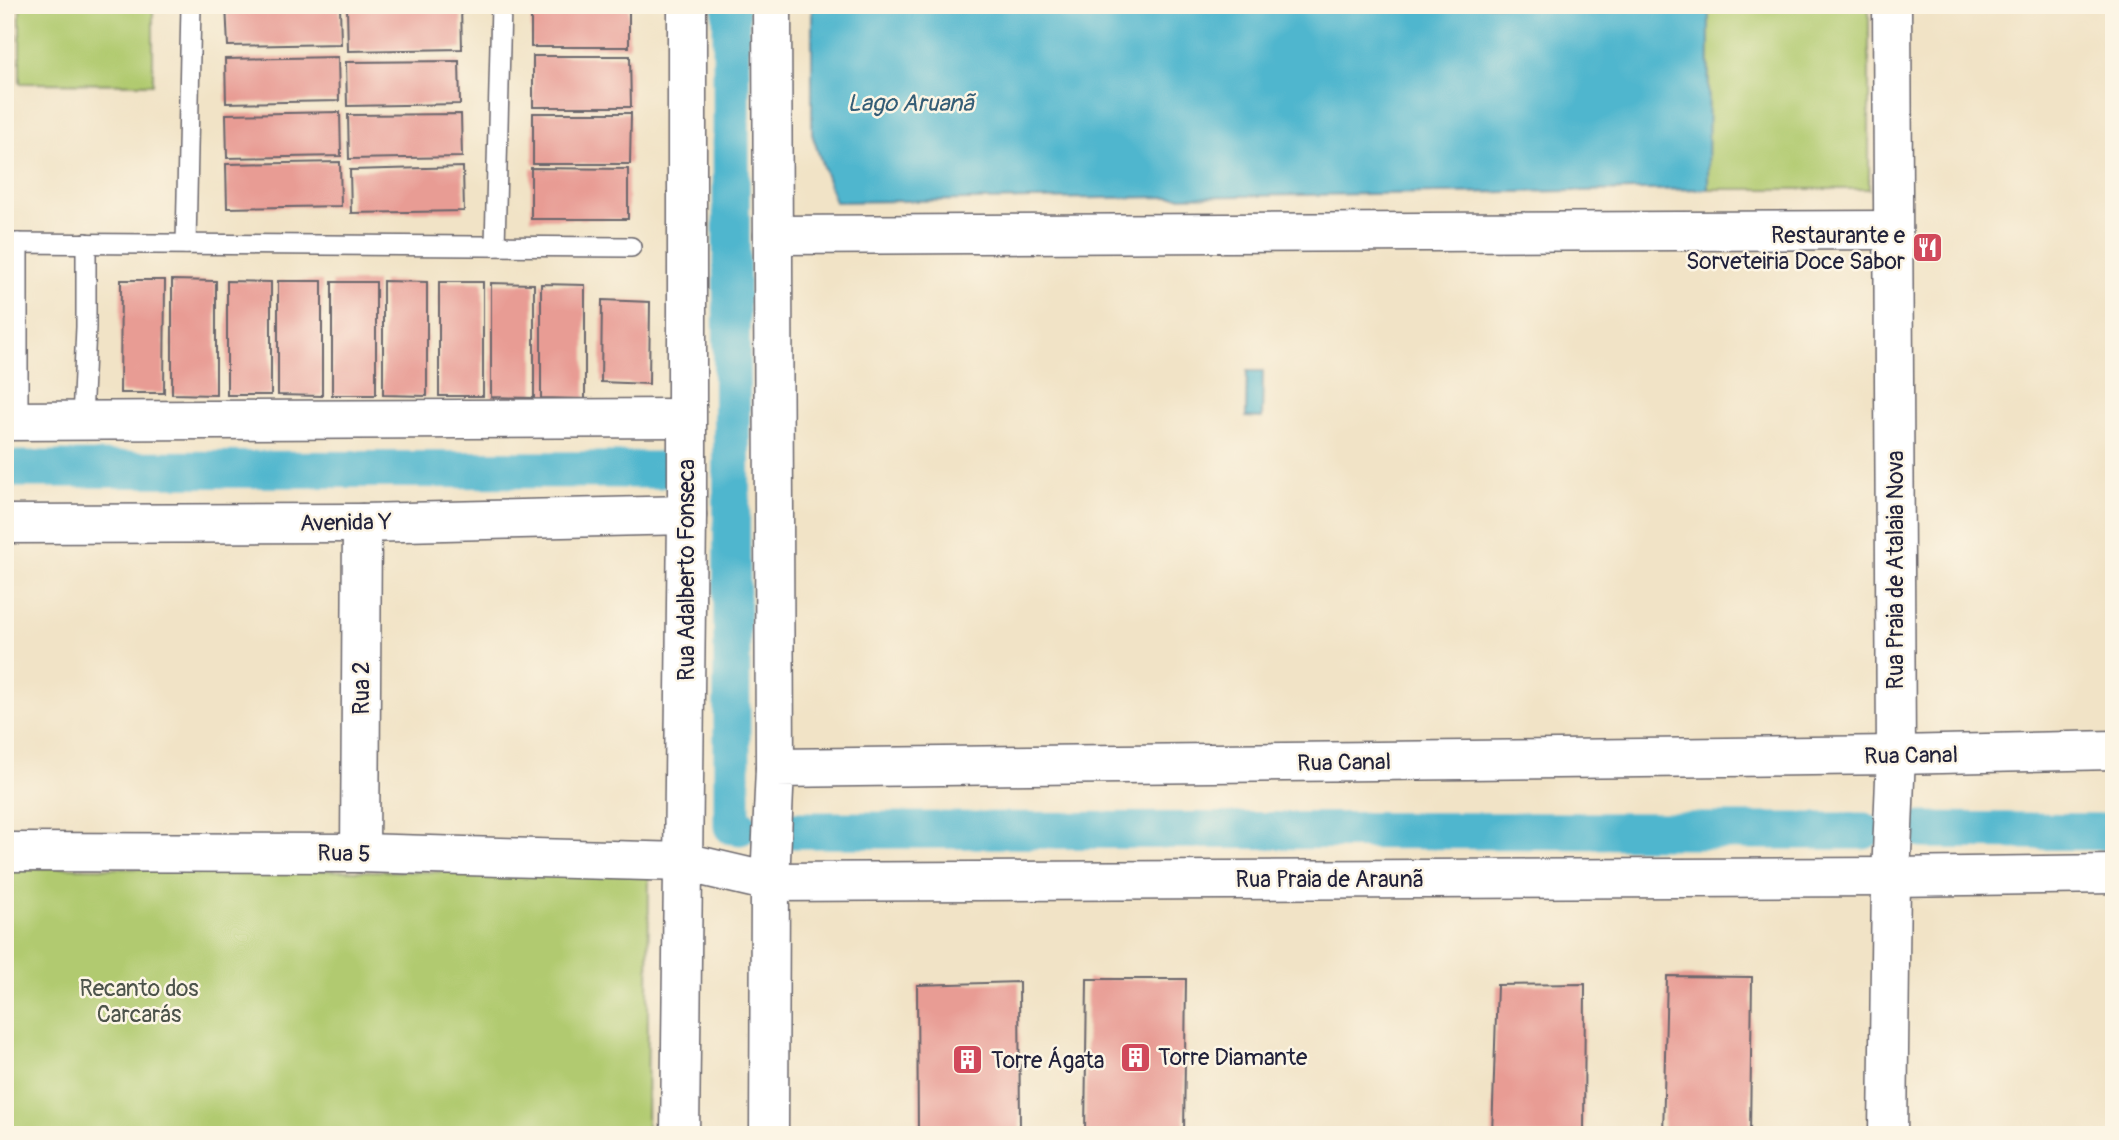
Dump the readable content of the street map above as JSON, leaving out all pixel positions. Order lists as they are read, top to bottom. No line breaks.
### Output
{"streets":{"street":["Avenida Y","Rua Adalberto Fonseca","Rua Praia de Atalaia Nova","Rua 2","Rua Canal","Rua 5","Rua Praia de Araunã"]},"crossings":[["Avenida Y","Rua Adalberto Fonseca"],["Avenida Y","Rua 2"],["Rua Adalberto Fonseca","Rua 5"],["Rua Praia de Atalaia Nova","Rua Canal"],["Rua Praia de Atalaia Nova","Rua Praia de Araunã"],["Rua 2","Rua 5"]],"water":["Lago Aruanã"],"parks":["Recanto dos Carcarás"],"places":{"restaurant":["Restaurante e Sorveteiria Doce Sabor"],"building":["Torre Diamante","Torre Ágata"]}}
